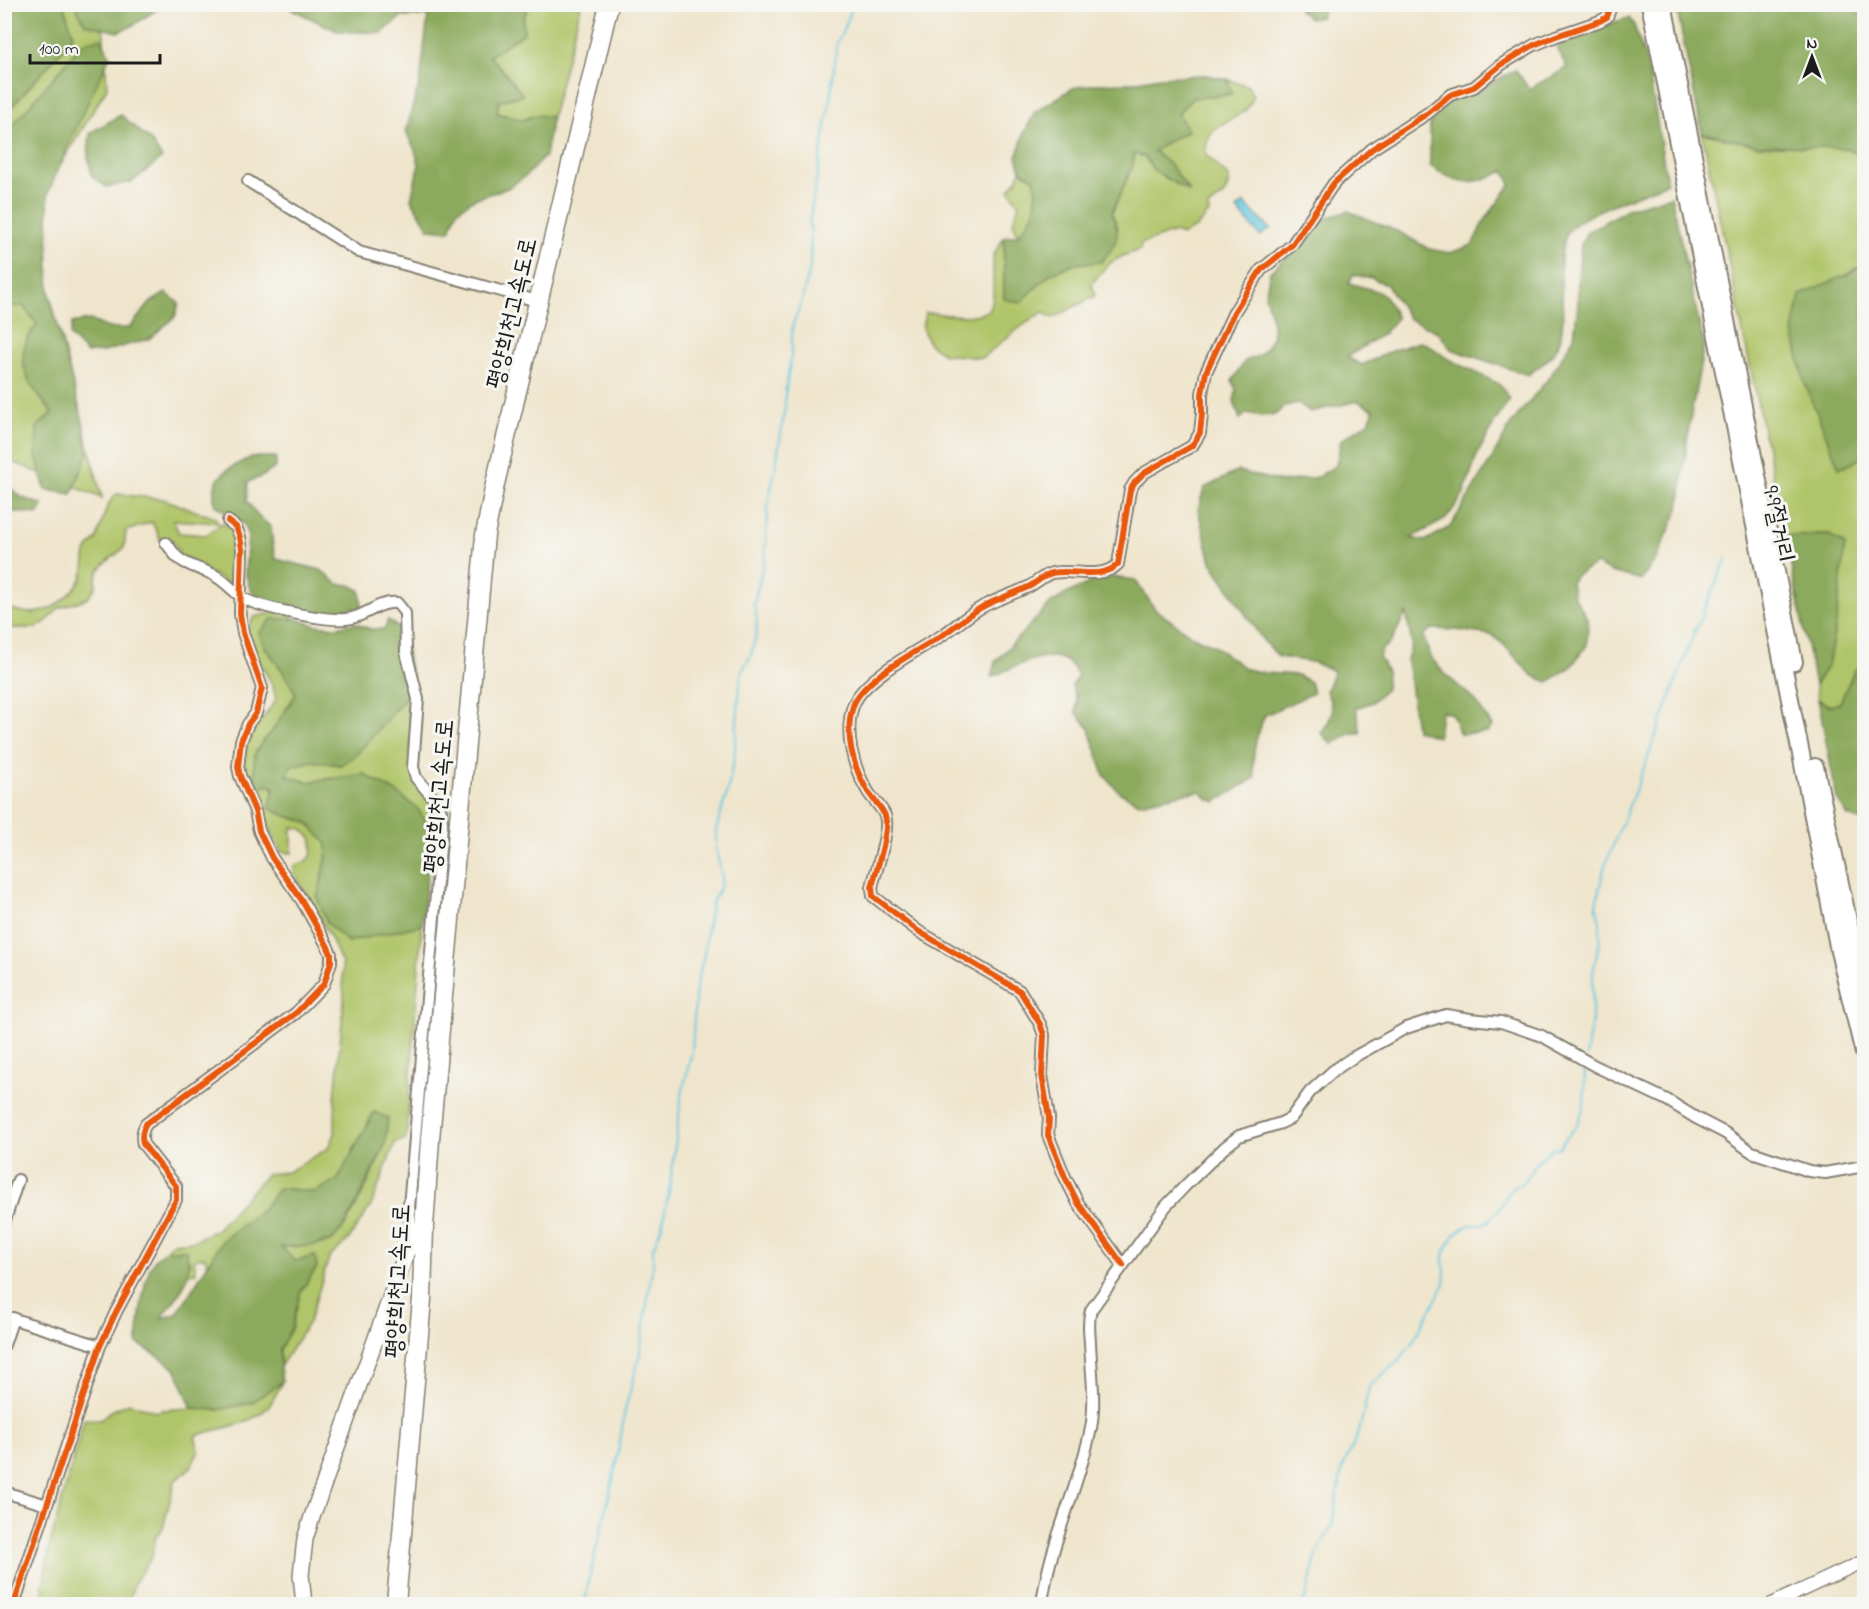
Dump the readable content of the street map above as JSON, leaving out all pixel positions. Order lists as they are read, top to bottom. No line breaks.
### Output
{"streets":{"highway":["평양희천고속도로","9·9절거리"]},"scale_bar":"100 m","north":"top"}
